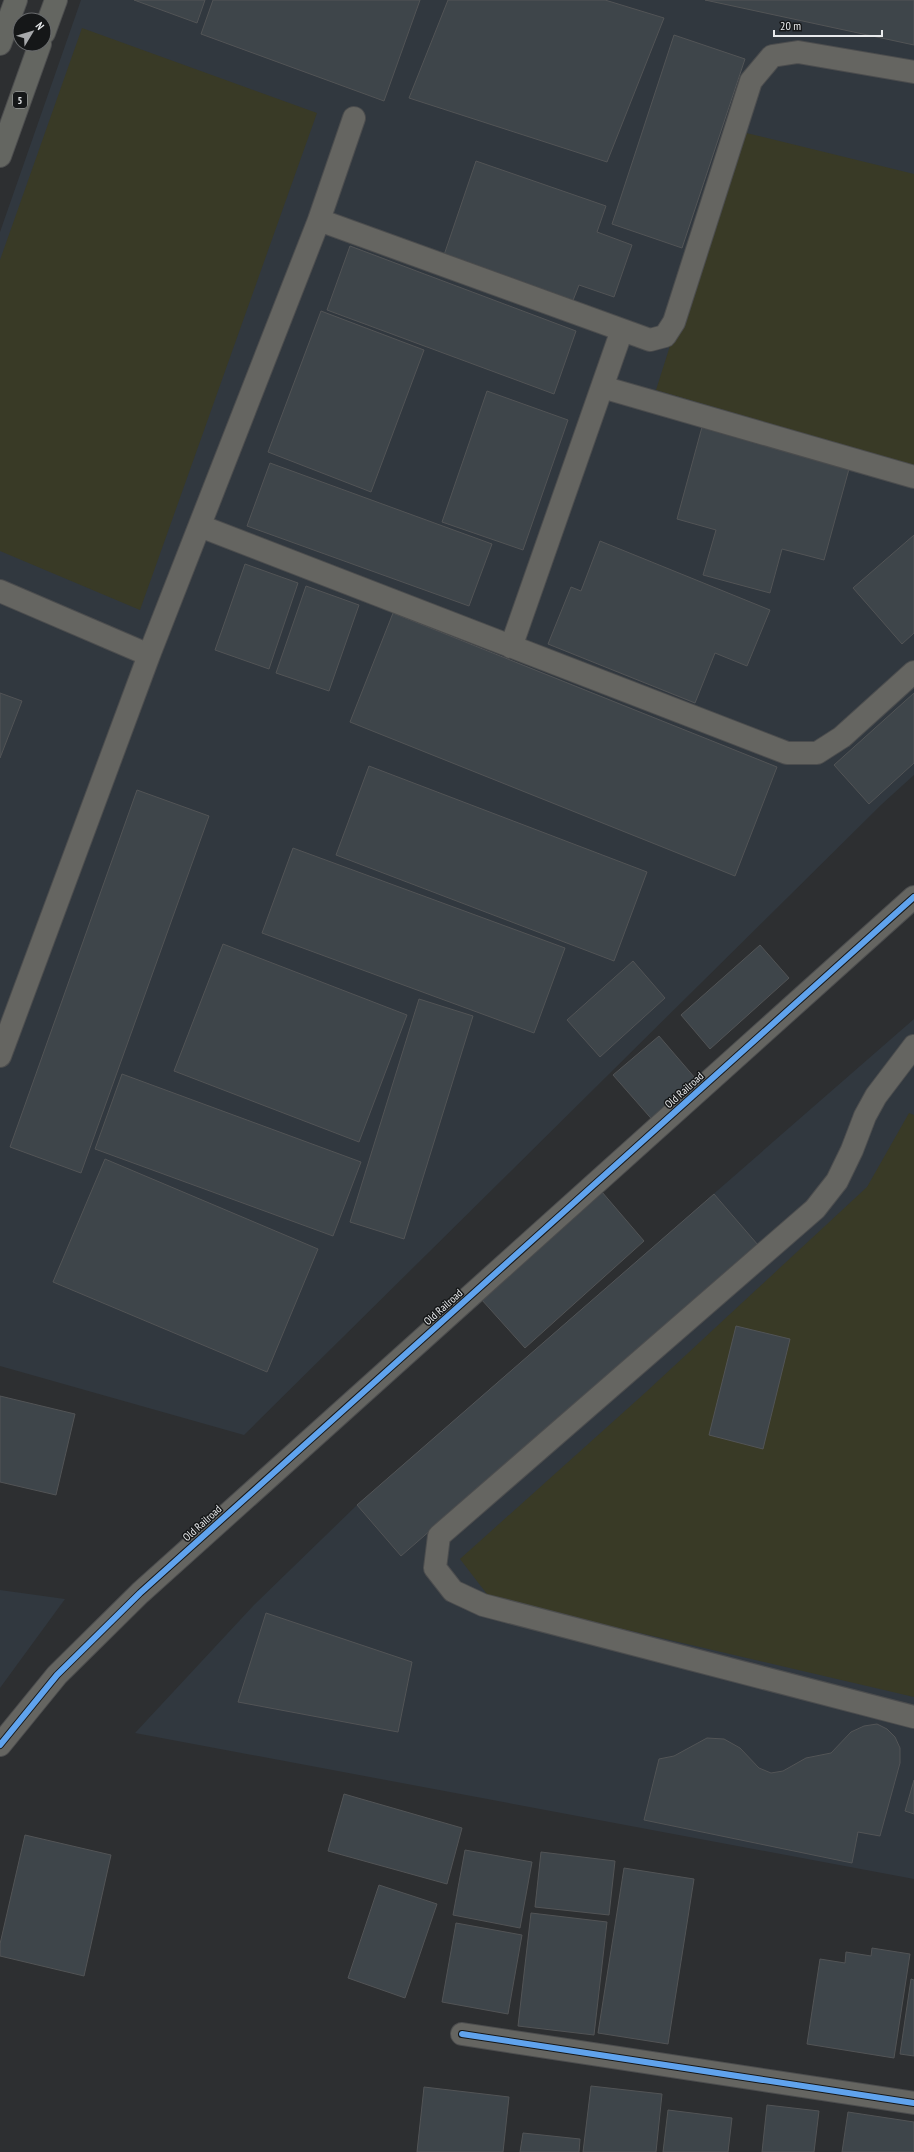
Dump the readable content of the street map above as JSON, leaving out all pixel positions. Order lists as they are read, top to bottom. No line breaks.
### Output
{"streets":{"main road":["5"],"street":["Old Railroad"]},"scale_bar":"20 m","north":"top right"}
